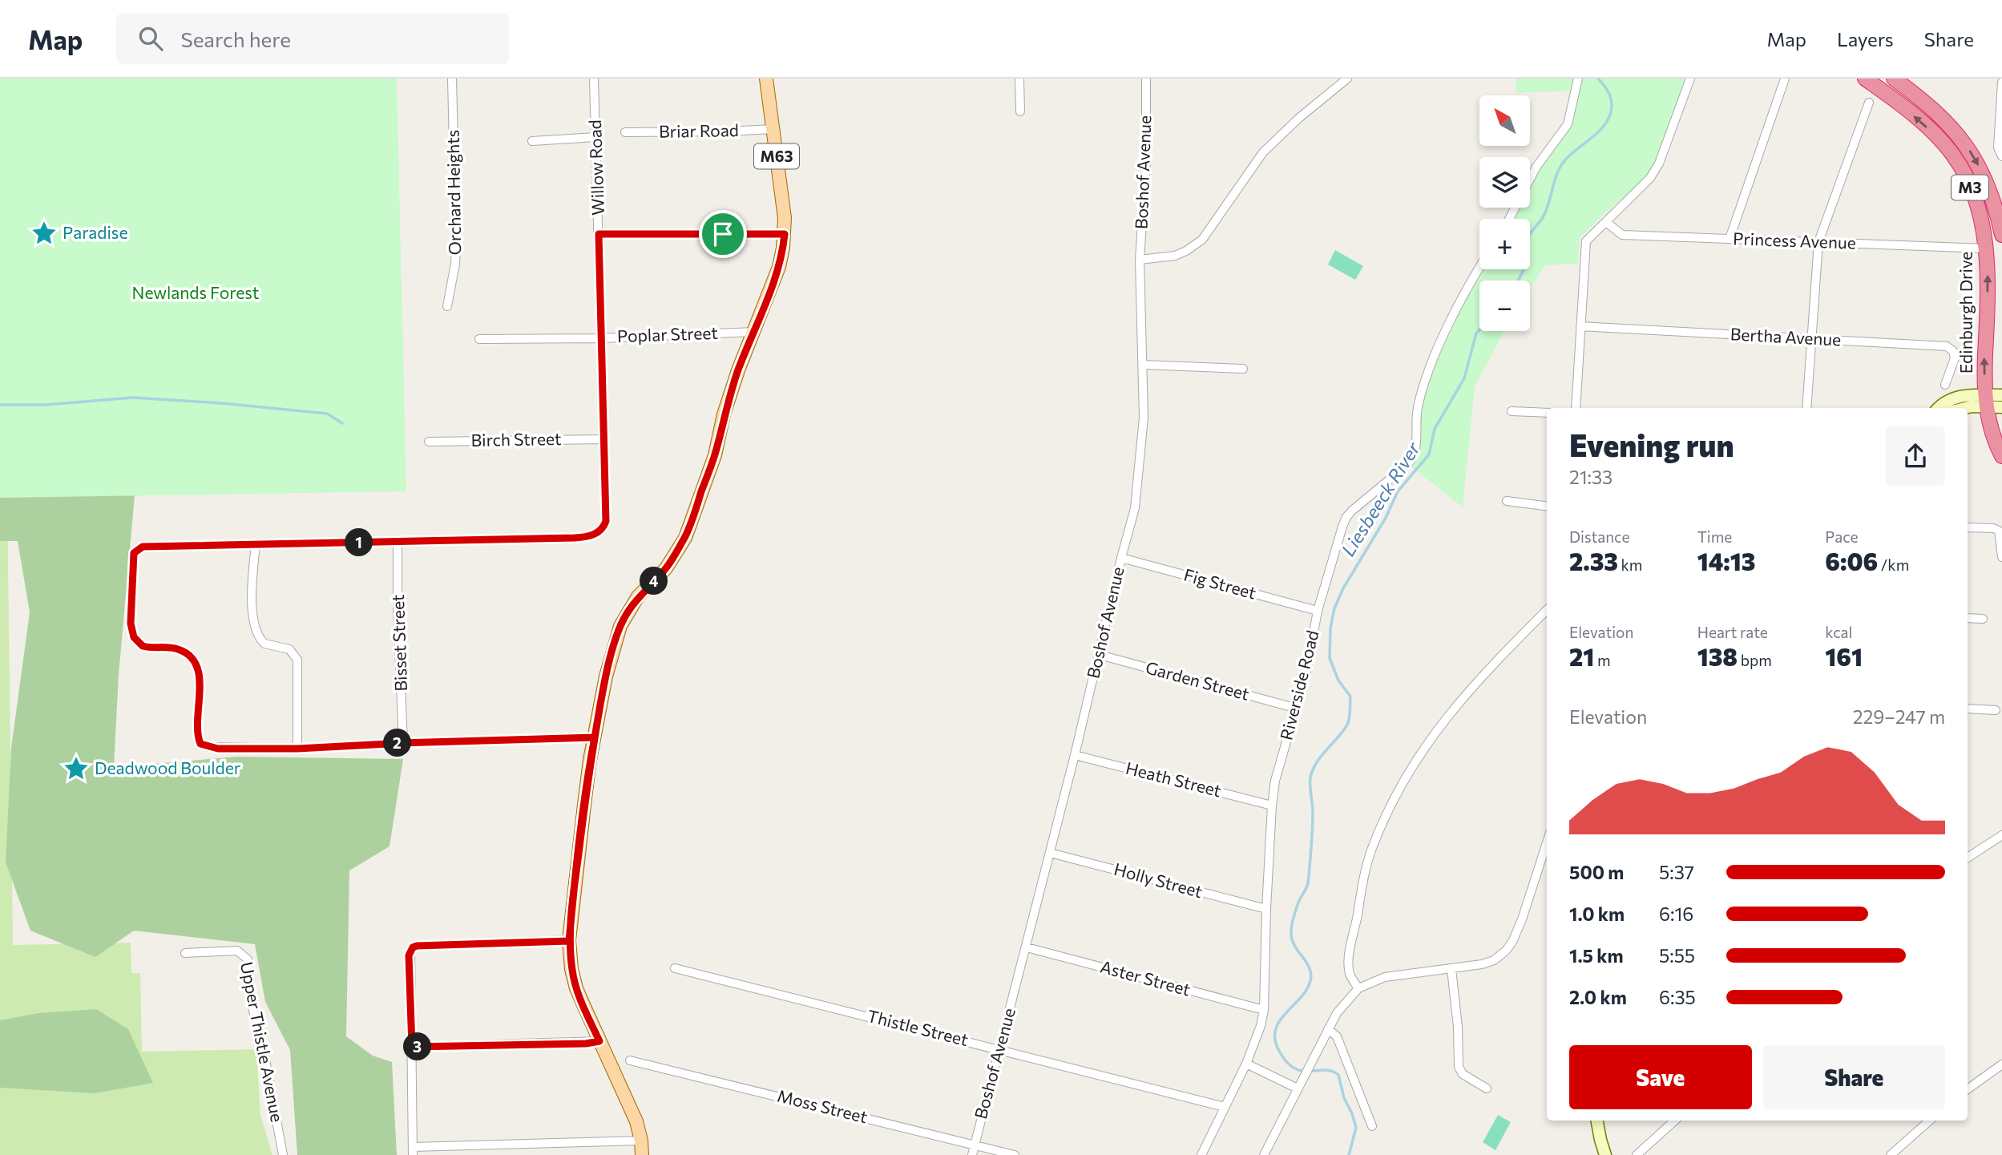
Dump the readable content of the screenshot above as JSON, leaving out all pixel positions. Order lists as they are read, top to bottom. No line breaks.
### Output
{"streets":{"highway":["M3","Edinburgh Drive"],"main road":["M63"],"street":["Briar Road","Willow Road","Boshof Avenue","Orchard Heights","Princess Avenue","Poplar Street","Bertha Avenue","Birch Street","Fig Street","Bisset Street","Garden Street","Riverside Road","Heath Street","Holly Street","Aster Street","Thistle Street","Upper Thistle Avenue","Moss Street"]},"crossings":[["Briar Road","M63"],["M63","Poplar Street"],["Willow Road","Poplar Street"],["Willow Road","Birch Street"],["Willow Road","Bisset Street"],["Boshof Avenue","Fig Street"],["Boshof Avenue","Garden Street"],["Boshof Avenue","Heath Street"],["Boshof Avenue","Holly Street"],["Boshof Avenue","Aster Street"],["Boshof Avenue","Thistle Street"],["Boshof Avenue","Moss Street"],["Princess Avenue","Edinburgh Drive"],["Fig Street","Riverside Road"],["Garden Street","Riverside Road"],["Riverside Road","Heath Street"],["Riverside Road","Holly Street"],["Riverside Road","Aster Street"],["Riverside Road","Thistle Street"]],"water":["Liesbeeck River"],"parks":["Newlands Forest"],"places":{"place":["Paradise","Deadwood Boulder"]},"north":"top left","page":{"header":"Map","search":"Search here","nav":["Map","Layers","Share"],"map_buttons":["+","−"],"heading":["Evening run","21:33"],"stats":[["Distance","2.33 km"],["Time","14:13"],["Pace","6:06 /km"],["Elevation","21 m"],["Heart rate","138 bpm"],["kcal","161"]],"pins":["1","4","2","3"],"chart":["Elevation","229–247 m"],"list":[{"name":"500 m","note":"5:37"},{"name":"1.0 km","note":"6:16"},{"name":"1.5 km","note":"5:55"},{"name":"2.0 km","note":"6:35"}],"buttons":["Save","Share"]}}
